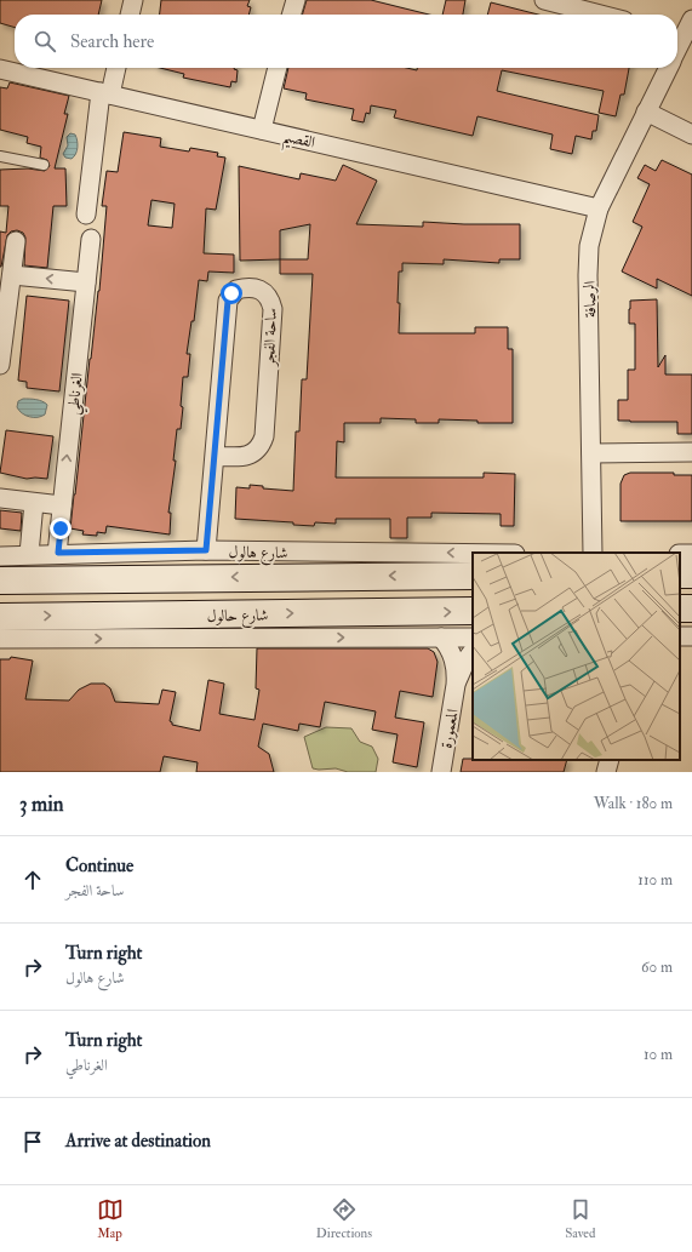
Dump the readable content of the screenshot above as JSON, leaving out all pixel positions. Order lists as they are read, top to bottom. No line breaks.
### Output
{"streets":{"main road":["شارع حالول"],"street":["القصيم","الرصافة","ساحة الفجر","الغرناطي","شارع هالول","المعمورة"]},"crossings":[["القصيم","الرصافة"],["ساحة الفجر","شارع هالول"],["الغرناطي","شارع هالول"]],"page":{"search":"Search here","heading":["3 min","Walk · 180 m"],"list":[["Continue","ساحة الفجر","110 m"],["Turn right","شارع هالول","60 m"],["Turn right","الغرناطي","10 m"],"Arrive at destination"],"nav":["Map","Directions","Saved"]}}
